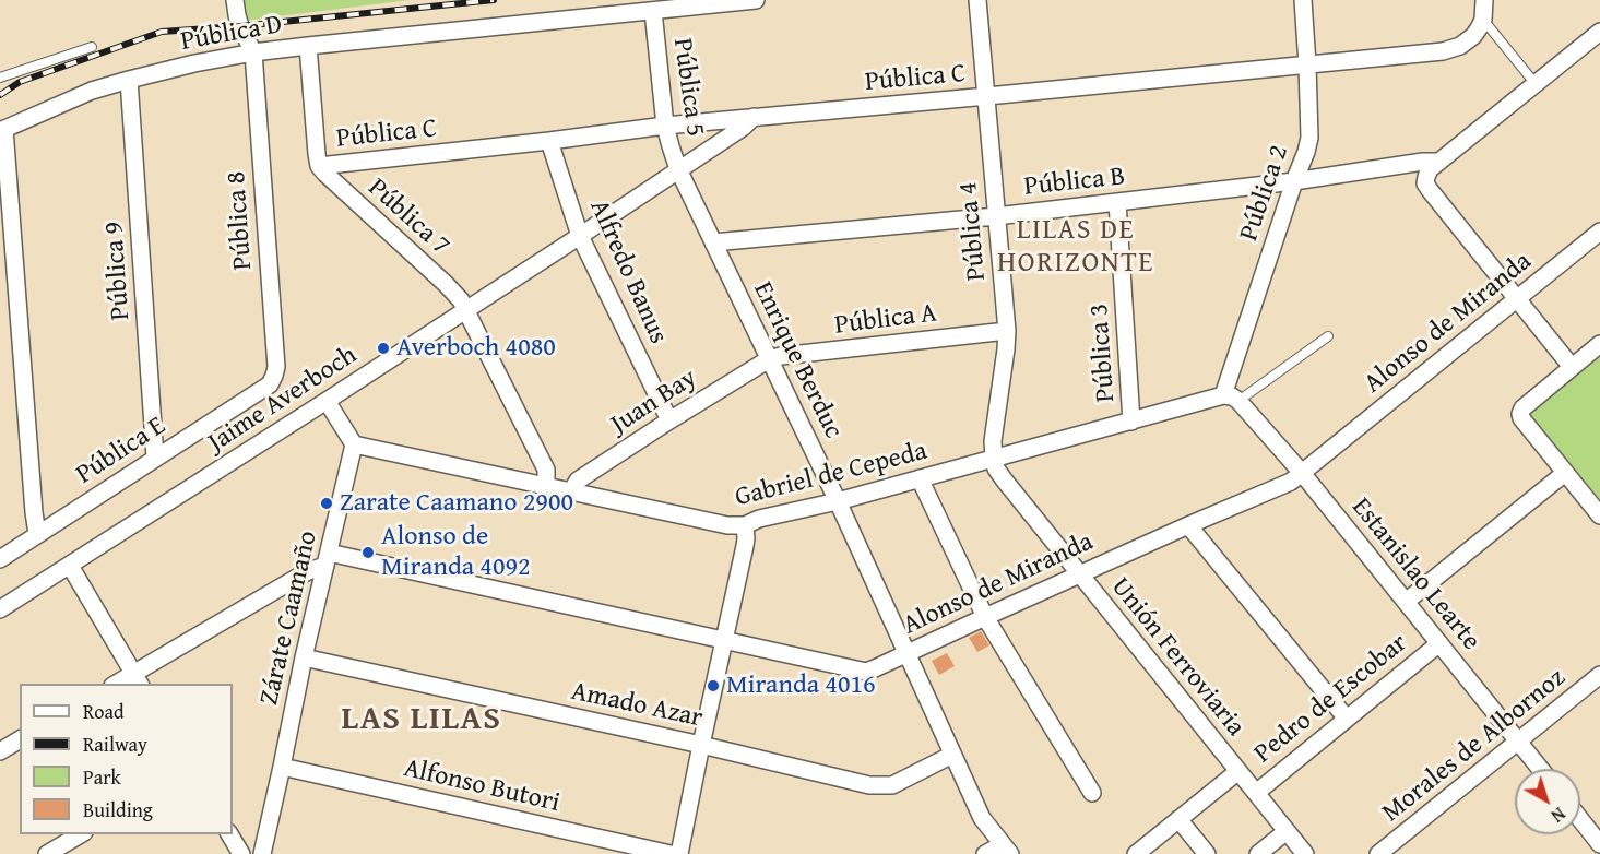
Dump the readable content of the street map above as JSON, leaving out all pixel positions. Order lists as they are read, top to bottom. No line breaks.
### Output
{"streets":{"street":["Pública D","Pública C","Pública 5","Pública B","Pública 2","Pública 7","Pública 8","Pública 4","Pública 9","Alfredo Banus","Pública A","Alonso de Miranda","Pública 3","Enrique Berduc","Jaime Averboch","Juan Bay","Pública E","Gabriel de Cepeda","Estanislao Learte","Zárate Caamaño","Unión Ferroviaria","Pedro de Escobar","Amado Azar","Morales de Albornoz","Alfonso Butori"]},"crossings":[["Pública D","Pública 5"],["Pública D","Pública 8"],["Pública D","Pública 9"],["Pública C","Pública 5"],["Pública C","Pública 2"],["Pública C","Pública 7"],["Pública C","Pública 4"],["Pública C","Alfredo Banus"],["Pública C","Jaime Averboch"],["Pública 5","Enrique Berduc"],["Pública 5","Jaime Averboch"],["Pública B","Pública 2"],["Pública B","Pública 4"],["Pública B","Pública 3"],["Pública B","Enrique Berduc"],["Pública 2","Gabriel de Cepeda"],["Pública 2","Estanislao Learte"],["Pública 7","Jaime Averboch"],["Pública 7","Gabriel de Cepeda"],["Pública 8","Pública E"],["Pública 4","Pública A"],["Pública 4","Gabriel de Cepeda"],["Pública 4","Unión Ferroviaria"],["Pública 9","Pública E"],["Alfredo Banus","Jaime Averboch"],["Alfredo Banus","Juan Bay"],["Pública A","Enrique Berduc"],["Pública A","Juan Bay"],["Alonso de Miranda","Enrique Berduc"],["Alonso de Miranda","Estanislao Learte"],["Alonso de Miranda","Zárate Caamaño"],["Alonso de Miranda","Unión Ferroviaria"],["Pública 3","Gabriel de Cepeda"],["Enrique Berduc","Jaime Averboch"],["Enrique Berduc","Juan Bay"],["Enrique Berduc","Gabriel de Cepeda"],["Enrique Berduc","Amado Azar"],["Juan Bay","Gabriel de Cepeda"],["Gabriel de Cepeda","Estanislao Learte"],["Gabriel de Cepeda","Zárate Caamaño"],["Gabriel de Cepeda","Unión Ferroviaria"],["Estanislao Learte","Pedro de Escobar"],["Estanislao Learte","Morales de Albornoz"],["Zárate Caamaño","Amado Azar"],["Zárate Caamaño","Alfonso Butori"],["Unión Ferroviaria","Pedro de Escobar"]],"districts":["LILAS DE HORIZONTE","LAS LILAS"],"places":["Averboch 4080","Zarate Caamano 2900","Alonso de Miranda 4092","Miranda 4016"],"legend":["Road","Railway","Park","Building"],"north":"bottom right"}
